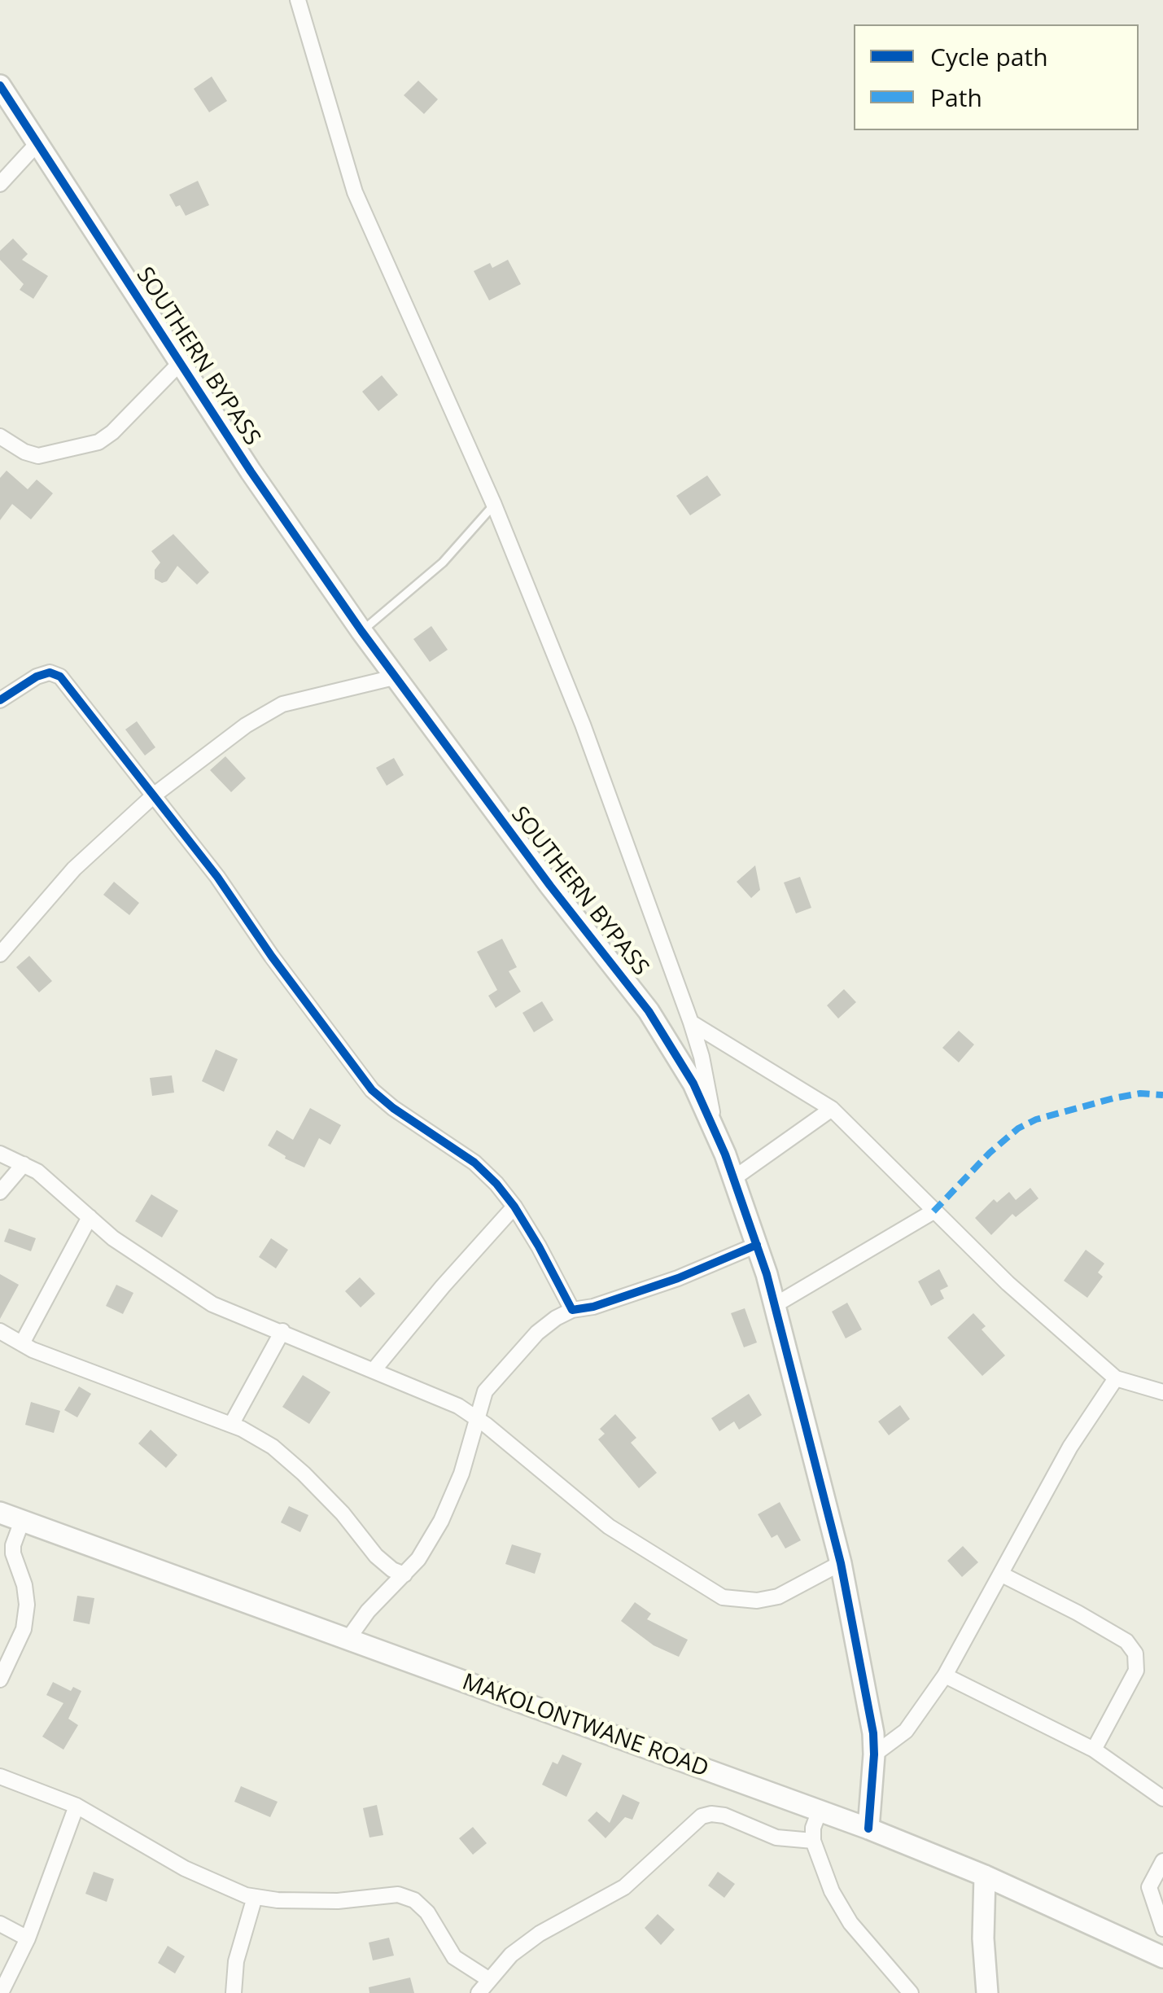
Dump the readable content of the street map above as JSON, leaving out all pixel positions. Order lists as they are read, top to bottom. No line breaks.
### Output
{"streets":{"street":["SOUTHERN BYPASS","MAKOLONTWANE ROAD"]},"crossings":[["SOUTHERN BYPASS","MAKOLONTWANE ROAD"]],"legend":["Cycle path","Path"]}
